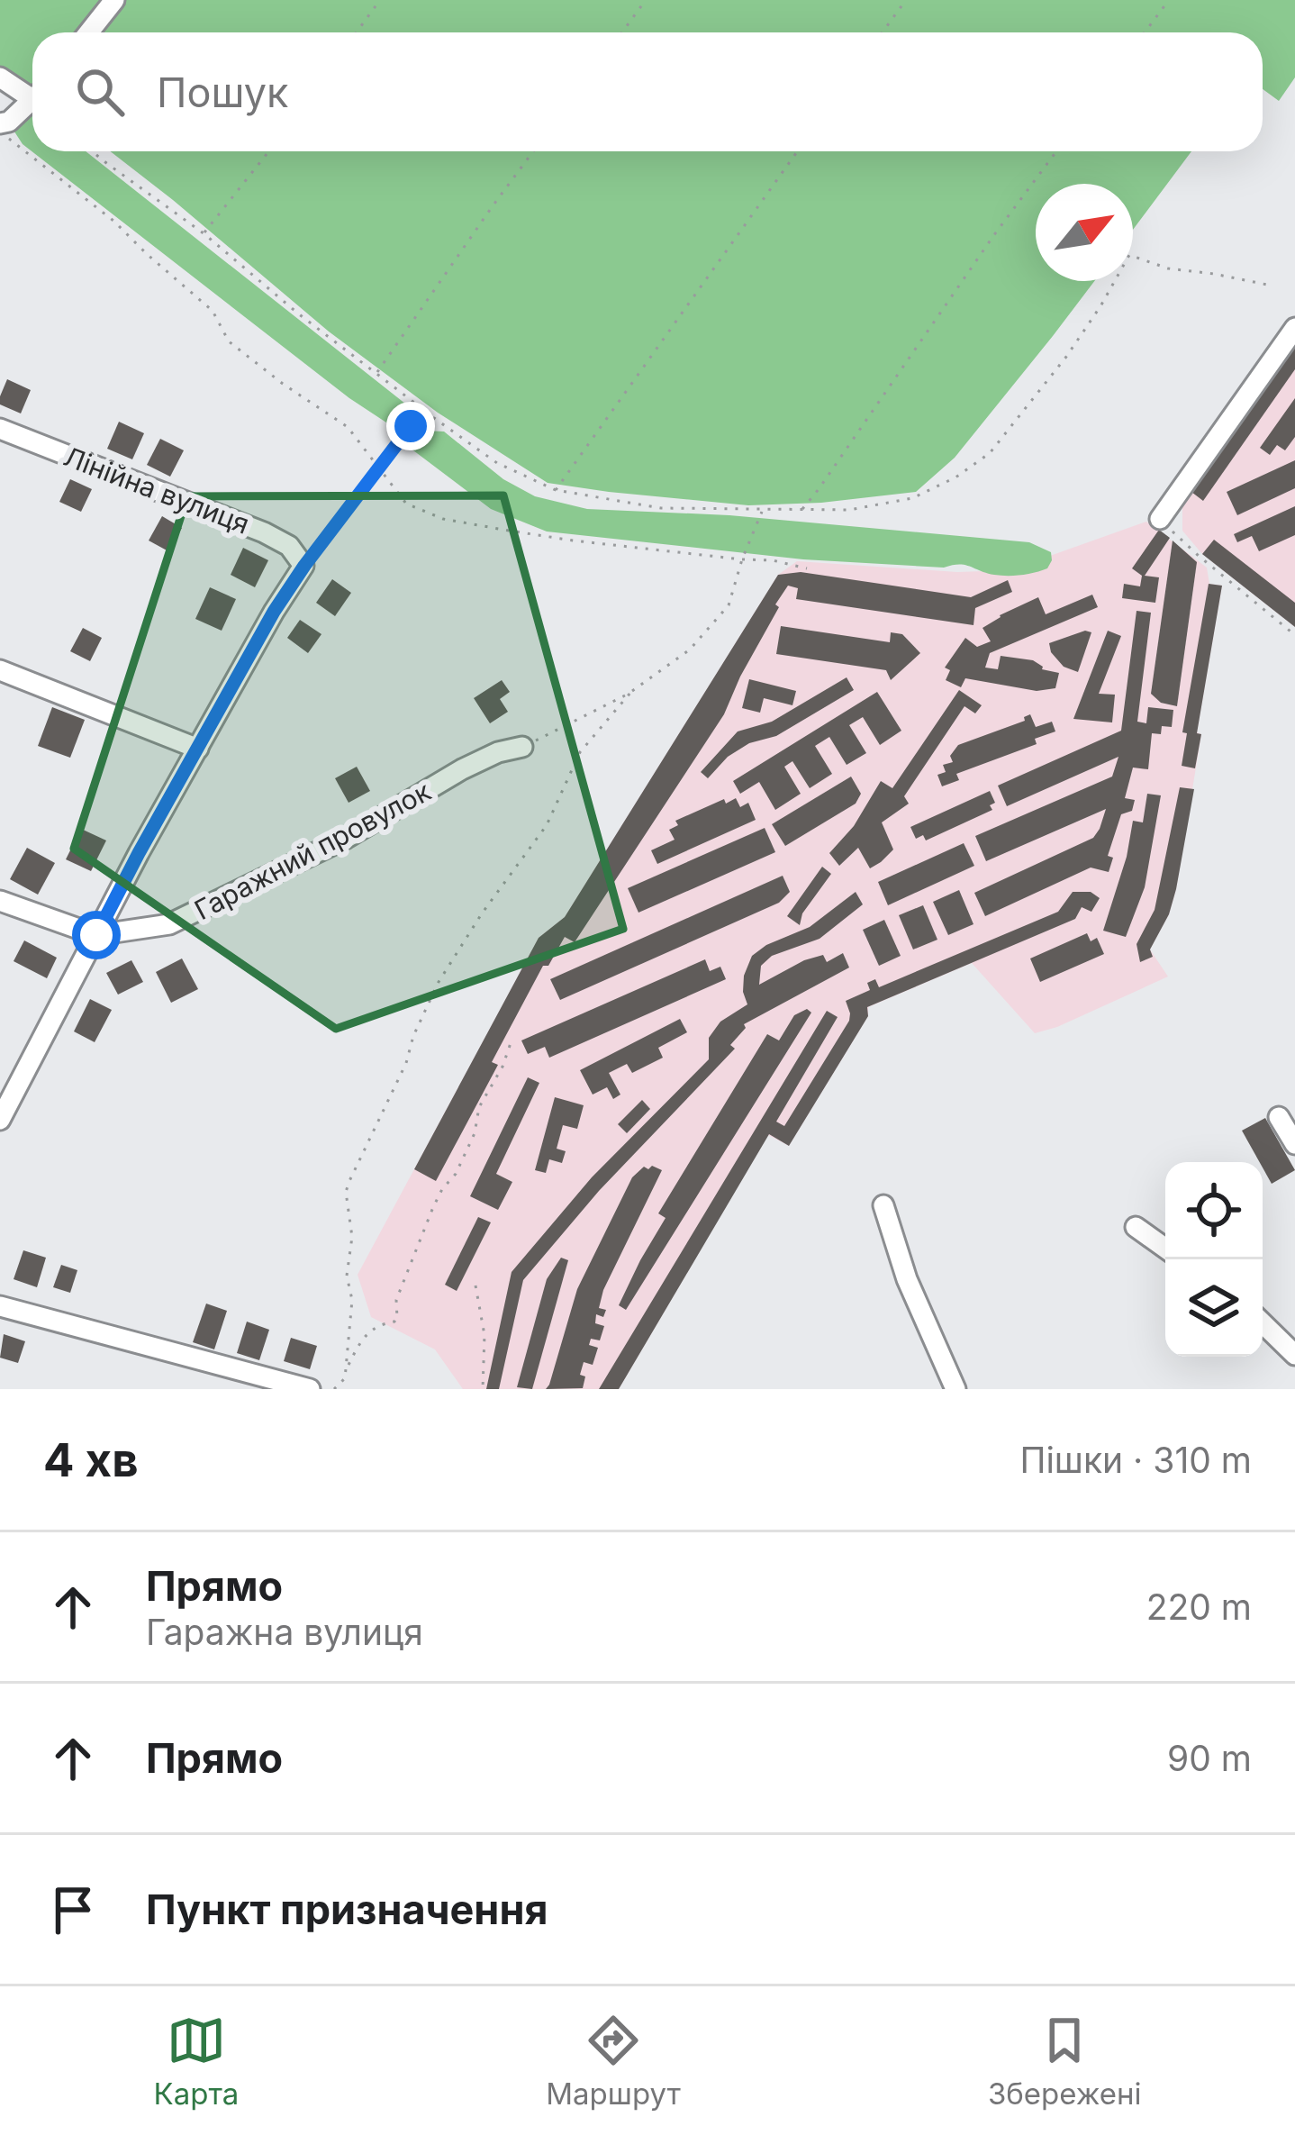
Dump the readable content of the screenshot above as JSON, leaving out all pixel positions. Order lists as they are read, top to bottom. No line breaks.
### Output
{"streets":{"street":["Лінійна вулиця","Гаражний провулок"]},"north":"top right","page":{"search":"Пошук","heading":["4 хв","Пішки · 310 m"],"list":[["Прямо","Гаражна вулиця","220 m"],["Прямо","90 m"],"Пункт призначення"],"nav":["Карта","Маршрут","Збережені"]}}
